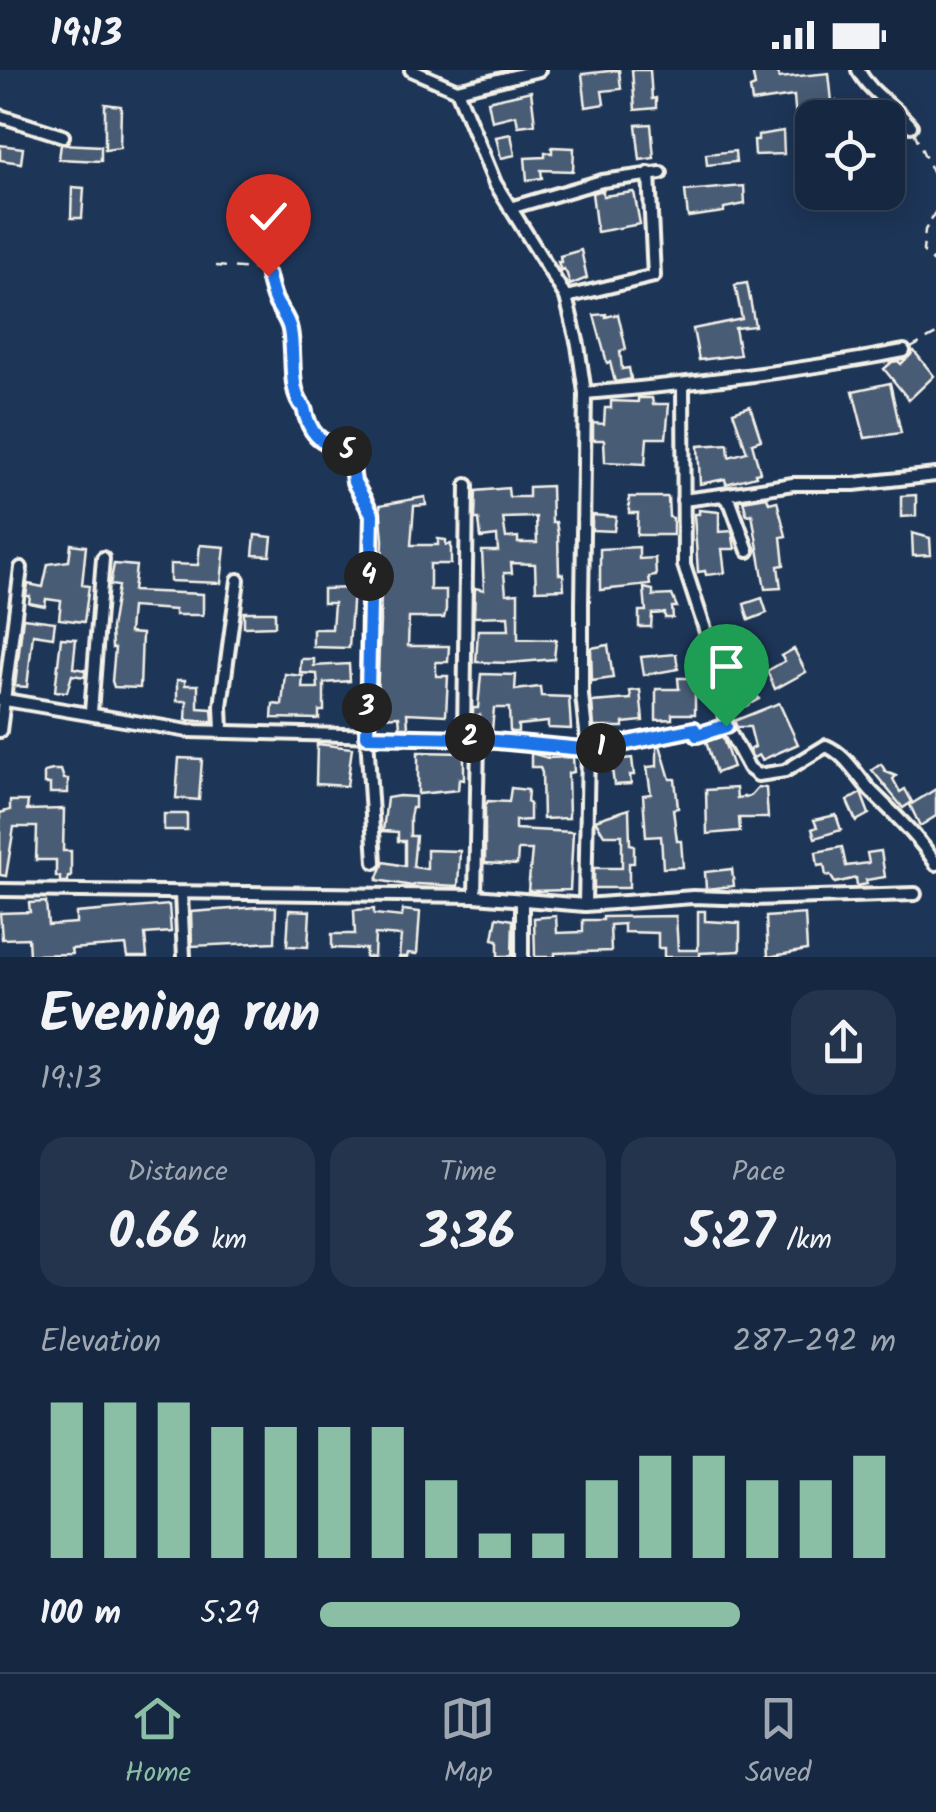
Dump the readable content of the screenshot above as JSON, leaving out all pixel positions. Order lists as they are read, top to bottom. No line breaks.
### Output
{"page":{"status":"19:13","pins":["5","4","3","2","1"],"heading":["Evening run","19:13"],"stats":[["Distance","0.66 km"],["Time","3:36"],["Pace","5:27 /km"]],"chart":["Elevation","287–292 m"],"list":[{"name":"100 m","note":"5:29"}],"tabs":["Home","Map","Saved"]}}
